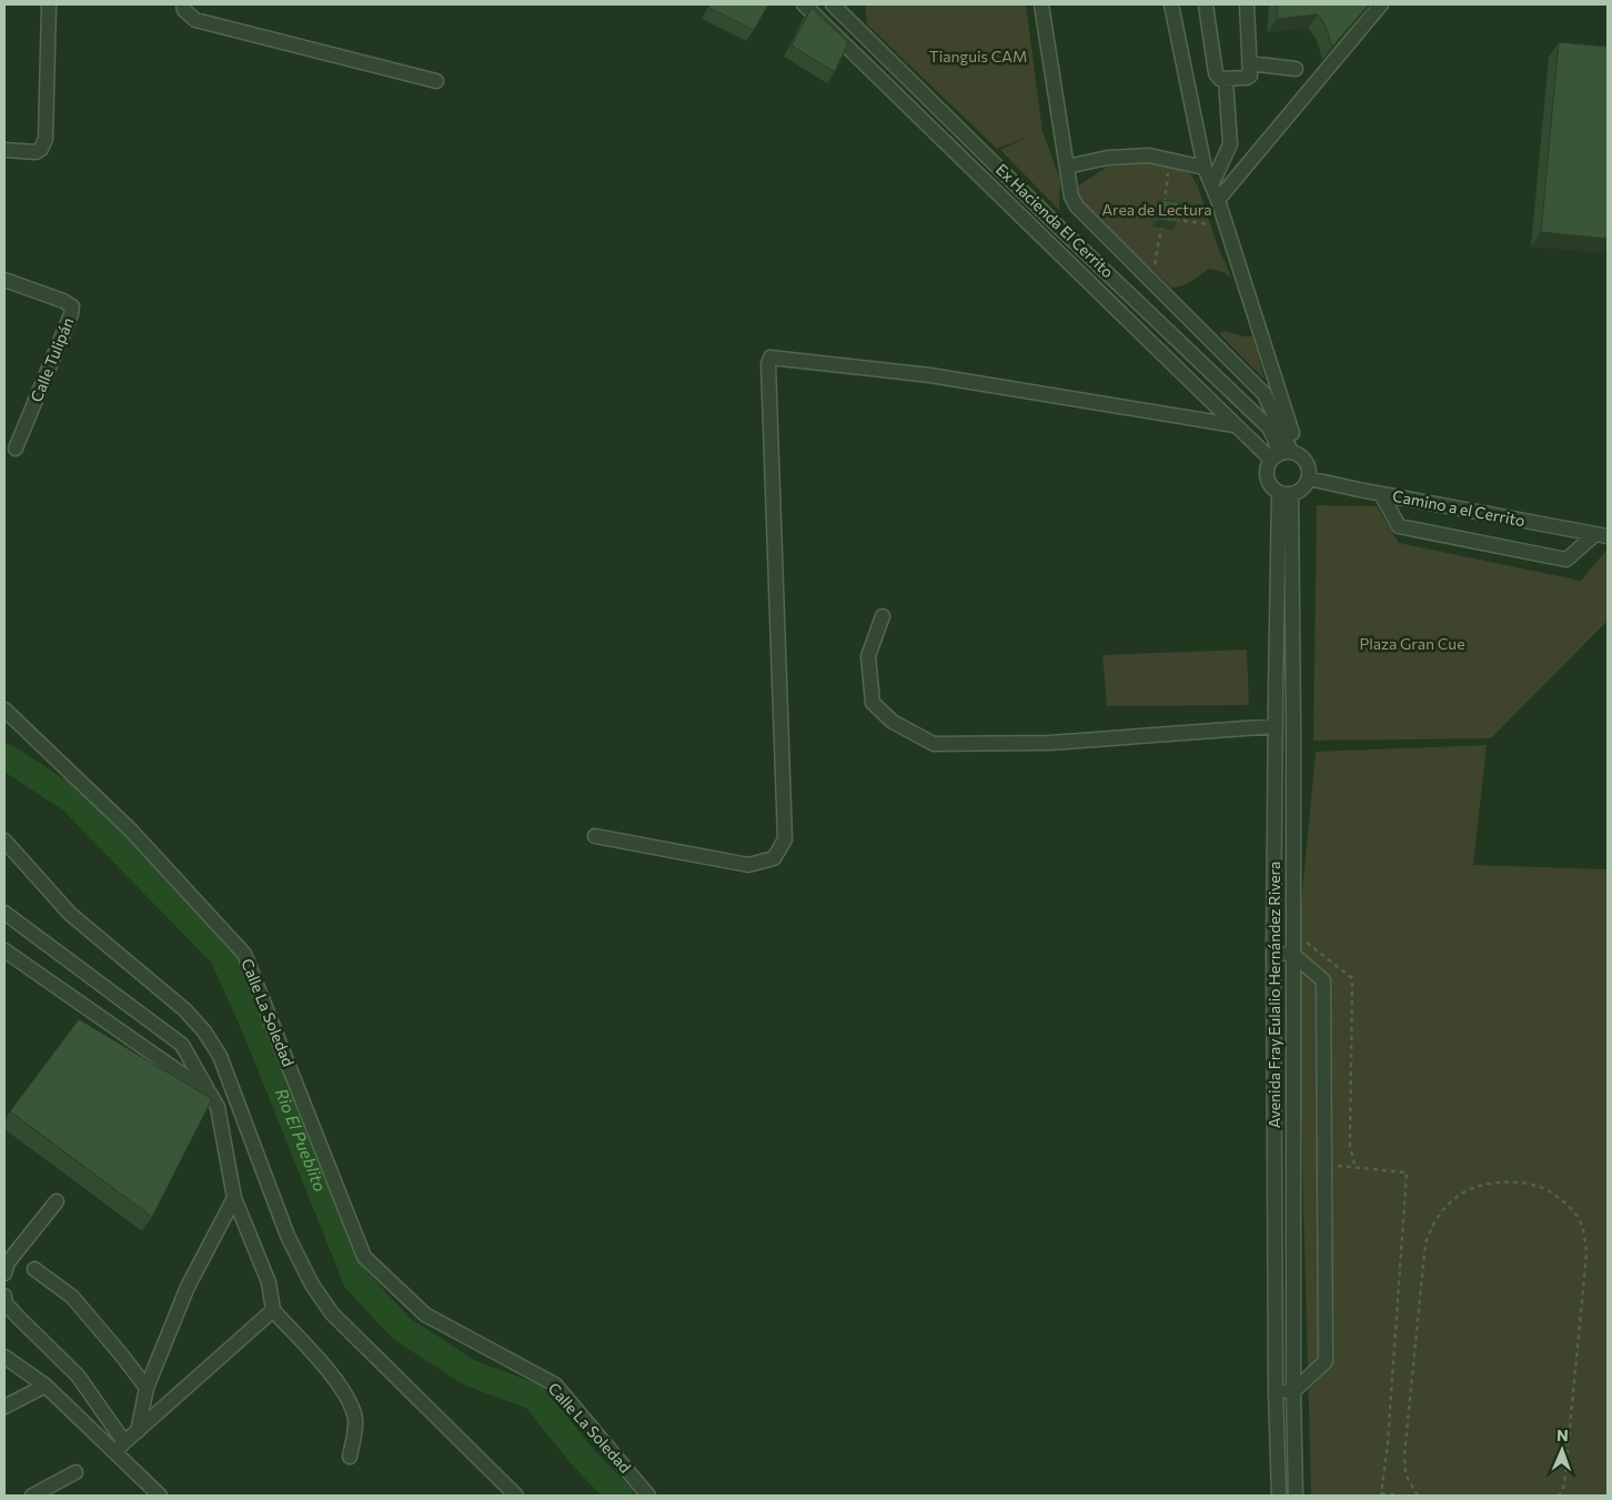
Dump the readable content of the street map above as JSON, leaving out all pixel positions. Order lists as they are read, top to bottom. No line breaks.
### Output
{"streets":{"street":["Ex Hacienda El Cerrito","Calle Tulipán","Camino a el Cerrito","Avenida Fray Eulalio Hernández Rivera","Calle La Soledad"]},"crossings":[["Ex Hacienda El Cerrito","Camino a el Cerrito"],["Ex Hacienda El Cerrito","Avenida Fray Eulalio Hernández Rivera"],["Camino a el Cerrito","Avenida Fray Eulalio Hernández Rivera"]],"water":["Rio El Pueblito"],"parks":["Tianguis CAM","Area de Lectura","Plaza Gran Cue"],"north":"top"}
